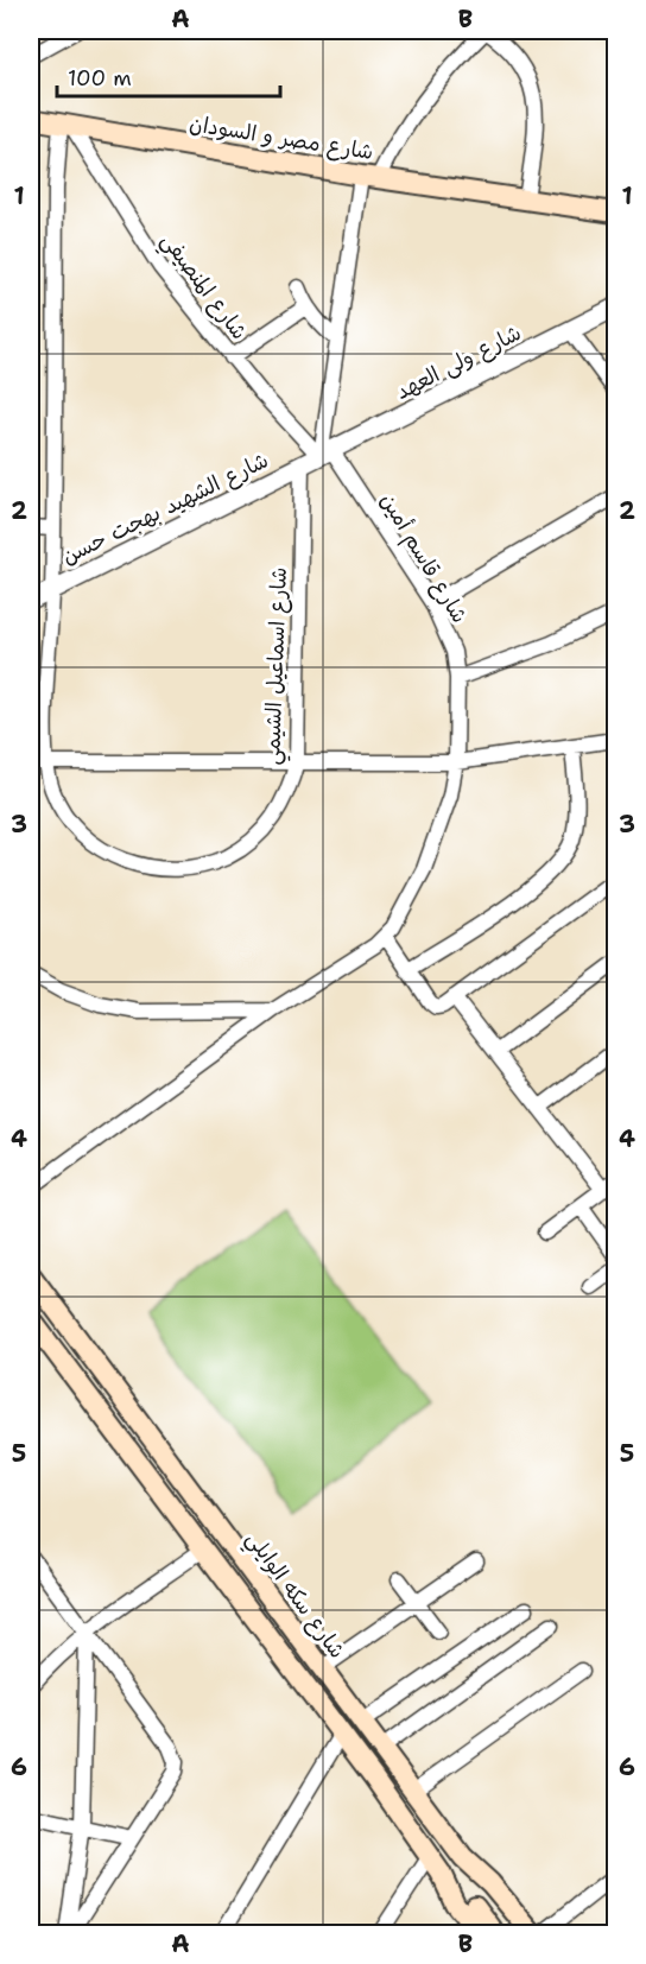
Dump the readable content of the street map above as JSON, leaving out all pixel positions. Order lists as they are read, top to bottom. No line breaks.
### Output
{"streets":{"main road":["شارع مصر و السودان","شارع سكه الوايلي"],"street":["شارع المنصيفي","شارع ولى العهد","شارع الشهيد بهجت حسن","شارع قاسم أمين","شارع اسماعيل الشيمي"]},"crossings":[["شارع مصر و السودان","شارع المنصيفي"],["شارع مصر و السودان","شارع اسماعيل الشيمي"],["شارع المنصيفي","شارع ولى العهد"],["شارع المنصيفي","شارع الشهيد بهجت حسن"],["شارع المنصيفي","شارع قاسم أمين"],["شارع المنصيفي","شارع اسماعيل الشيمي"],["شارع ولى العهد","شارع الشهيد بهجت حسن"],["شارع ولى العهد","شارع قاسم أمين"],["شارع الشهيد بهجت حسن","شارع قاسم أمين"],["شارع الشهيد بهجت حسن","شارع اسماعيل الشيمي"]],"scale_bar":"100 m","grid":{"columns":["A","B"],"rows":["1","2","3","4","5","6"]}}
